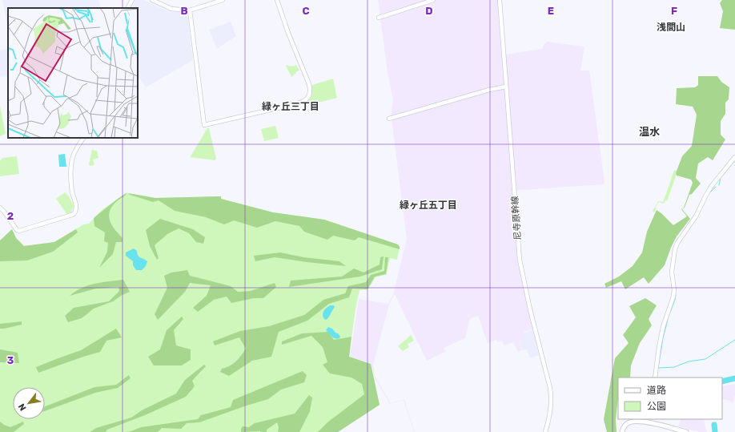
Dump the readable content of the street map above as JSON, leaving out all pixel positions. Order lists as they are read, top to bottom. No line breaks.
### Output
{"streets":{"street":["尼寺原幹線"]},"districts":["浅間山","緑ヶ丘三丁目","温水","緑ヶ丘五丁目"],"legend":["道路","公園"],"north":"bottom left","grid":{"columns":["B","C","D","E","F"],"rows":["2","3"]}}
